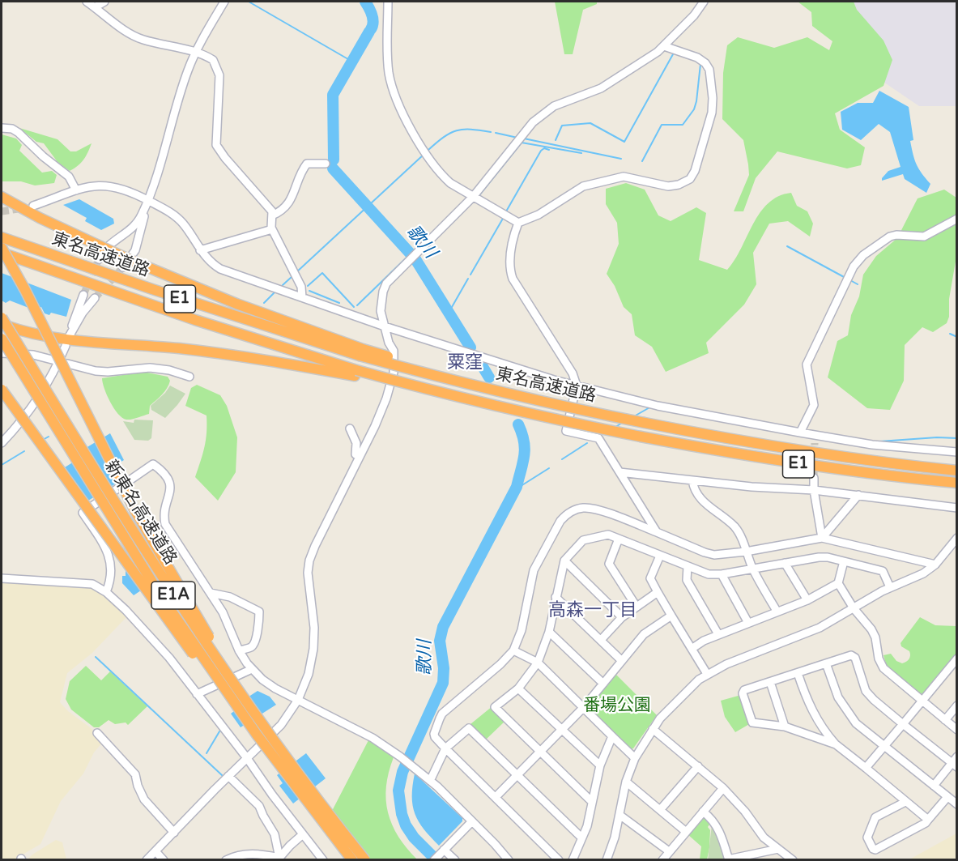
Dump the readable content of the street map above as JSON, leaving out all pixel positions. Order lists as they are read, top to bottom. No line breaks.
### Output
{"streets":{"highway":["東名高速道路","E1","新東名高速道路","E1A"]},"districts":["粟窪","高森一丁目"],"water":["歌川"],"parks":["番場公園"]}
